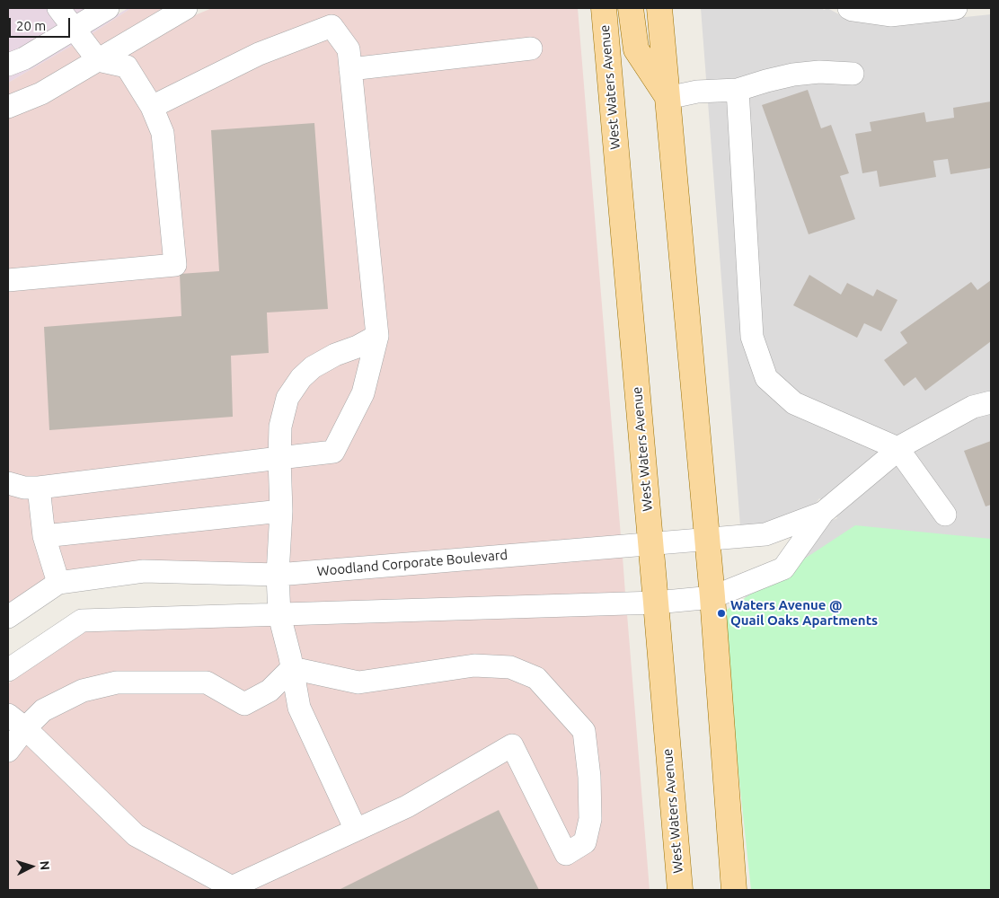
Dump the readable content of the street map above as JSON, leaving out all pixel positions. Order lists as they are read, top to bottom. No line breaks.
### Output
{"streets":{"main road":["West Waters Avenue"],"street":["Woodland Corporate Boulevard"]},"crossings":[["West Waters Avenue","Woodland Corporate Boulevard"]],"places":["Waters Avenue @ Quail Oaks Apartments"],"scale_bar":"20 m","north":"right"}
